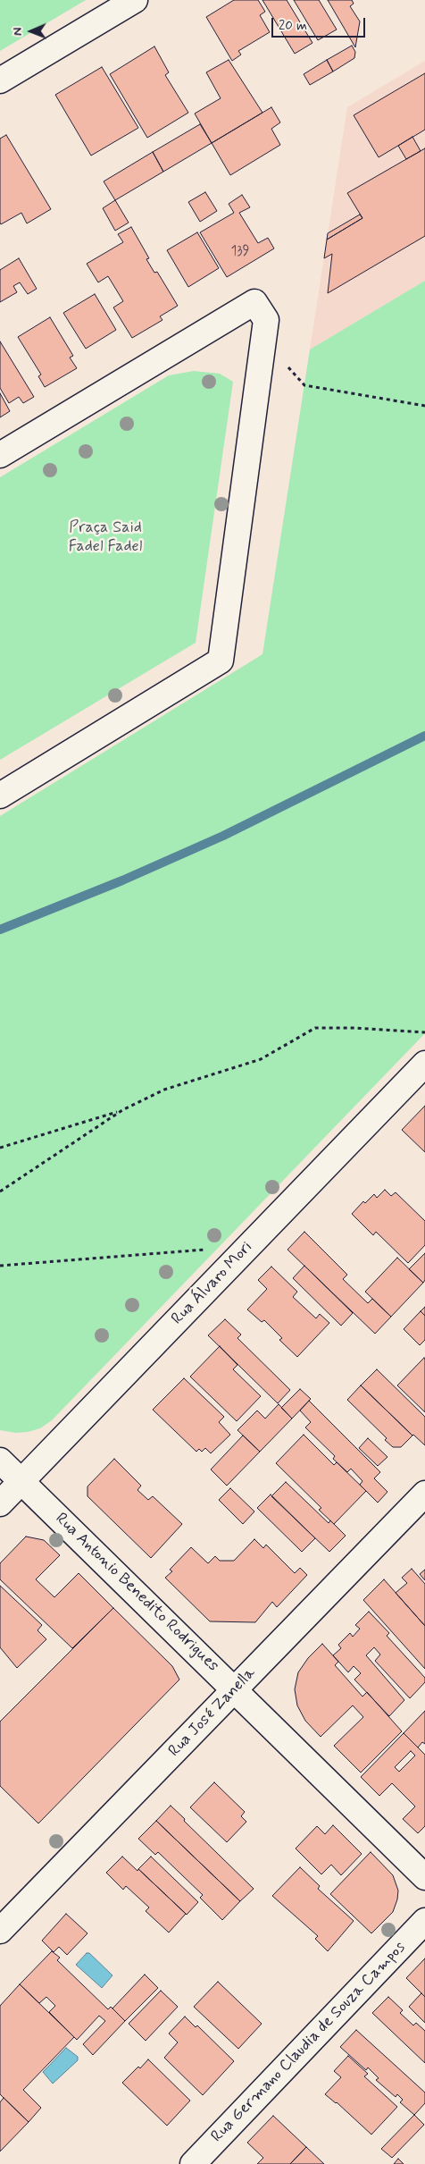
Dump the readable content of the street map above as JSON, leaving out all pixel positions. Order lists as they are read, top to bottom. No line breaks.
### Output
{"streets":{"street":["Rua Álvaro Mori","Rua Antonio Benedito Rodrigues","Rua José Zanella","Rua Germano Claudia de Souza Campos"]},"crossings":[["Rua Álvaro Mori","Rua Antonio Benedito Rodrigues"],["Rua Antonio Benedito Rodrigues","Rua José Zanella"]],"parks":["Praça Said Fadel Fadel"],"house_numbers":["139"],"scale_bar":"20 m","north":"left"}
